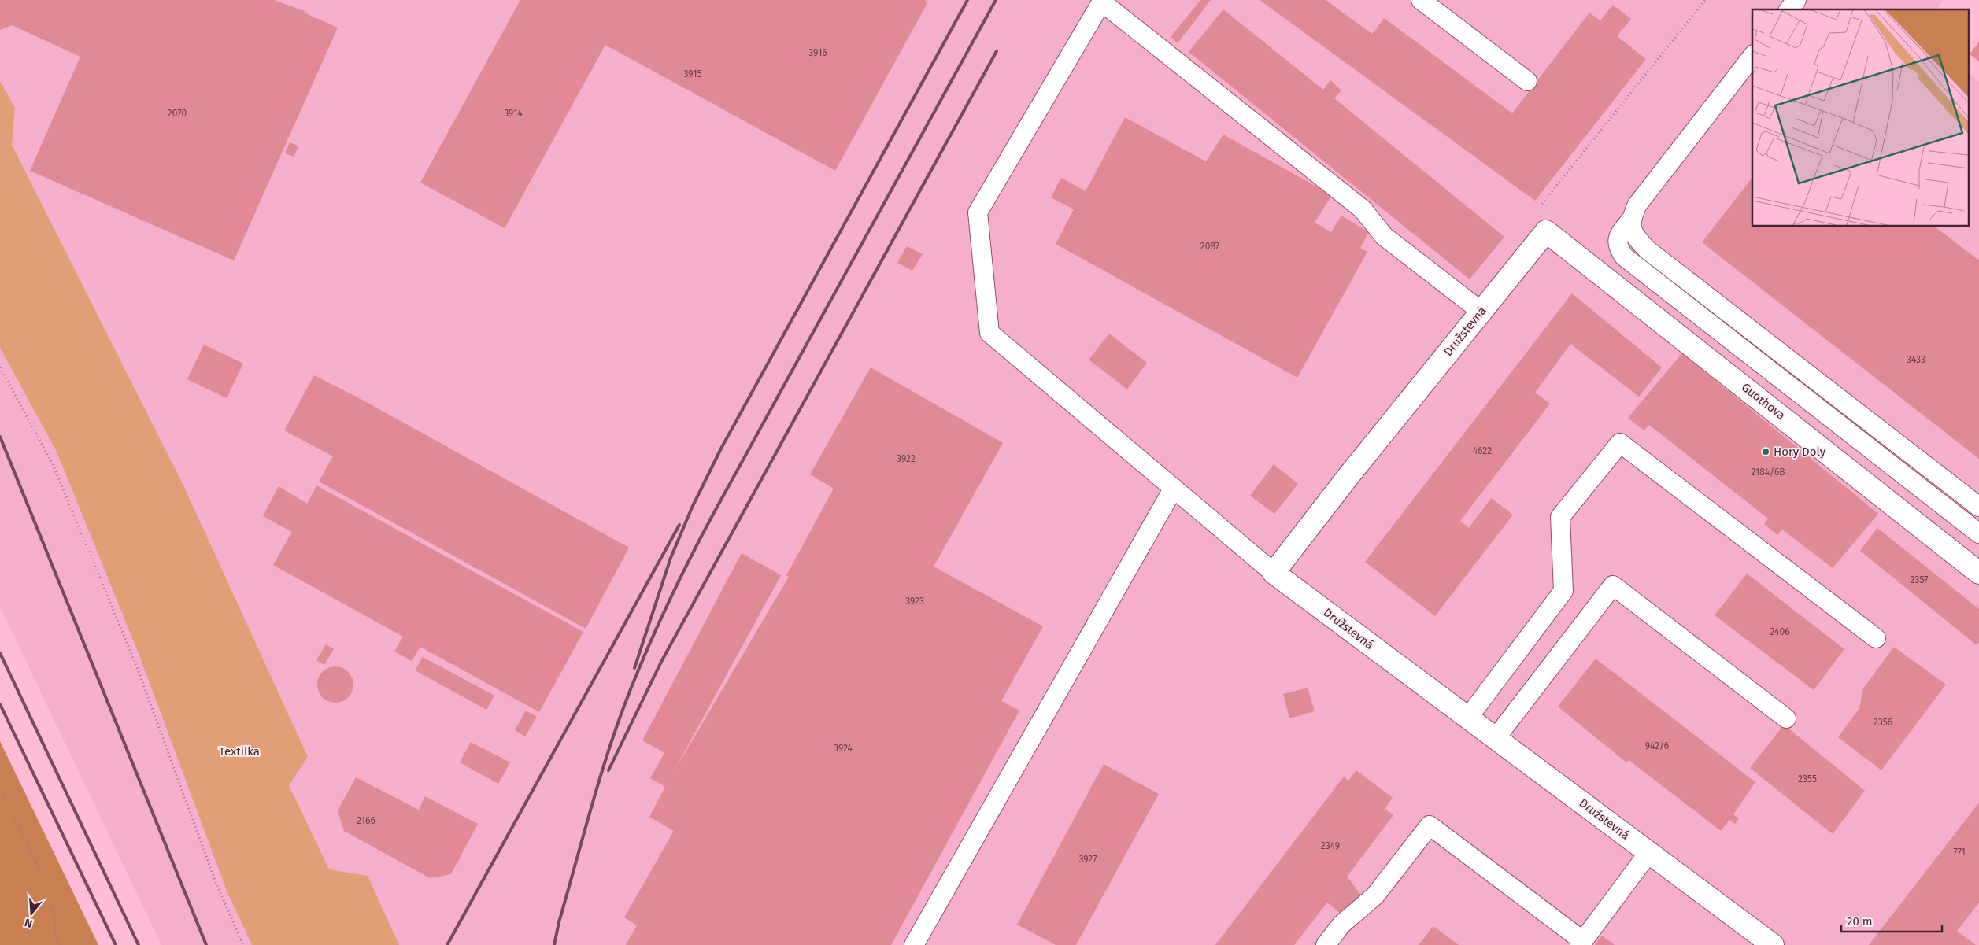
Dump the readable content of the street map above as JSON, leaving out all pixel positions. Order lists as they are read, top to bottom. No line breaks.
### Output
{"streets":{"street":["Družstevná","Guothova"]},"crossings":[["Družstevná","Guothova"]],"parks":["Textilka"],"places":["Hory Doly"],"house_numbers":["3916","3915","2070","3914","2087","3433","4622","3922","2184/6B","2357","3923","2406","2356","942/6","3924","2355","2166","2349","771","3927"],"scale_bar":"20 m","north":"bottom"}
